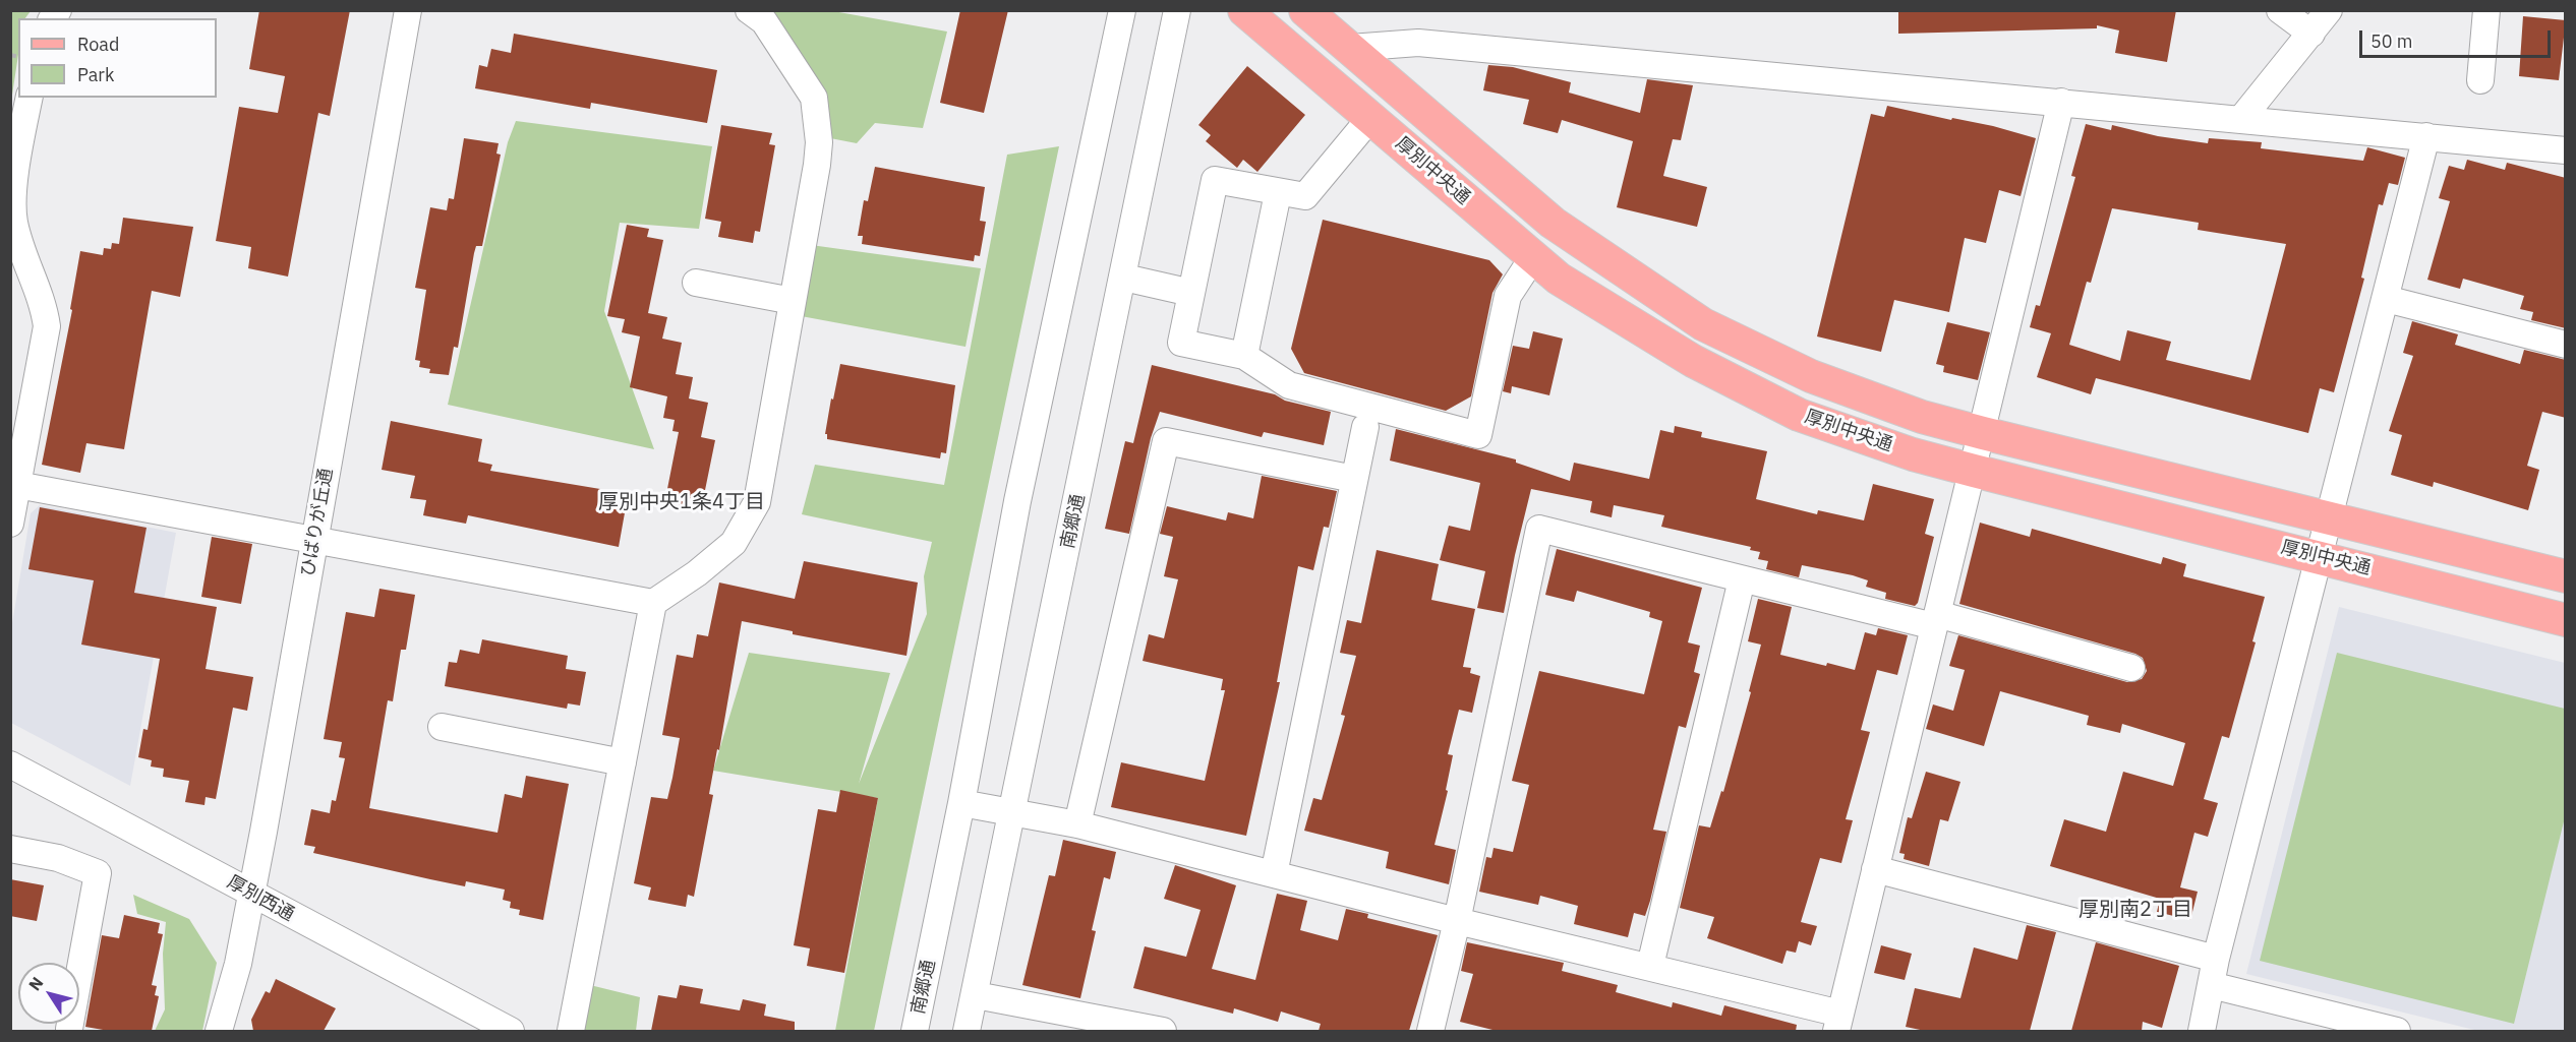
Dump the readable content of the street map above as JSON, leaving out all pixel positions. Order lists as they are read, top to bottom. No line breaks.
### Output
{"streets":{"main road":["厚別中央通"],"street":["南郷通","ひばりが丘通","厚別西通"]},"crossings":[["ひばりが丘通","厚別西通"]],"districts":["厚別中央1条4丁目","厚別南2丁目"],"legend":["Road","Park"],"scale_bar":"50 m","north":"top left"}
